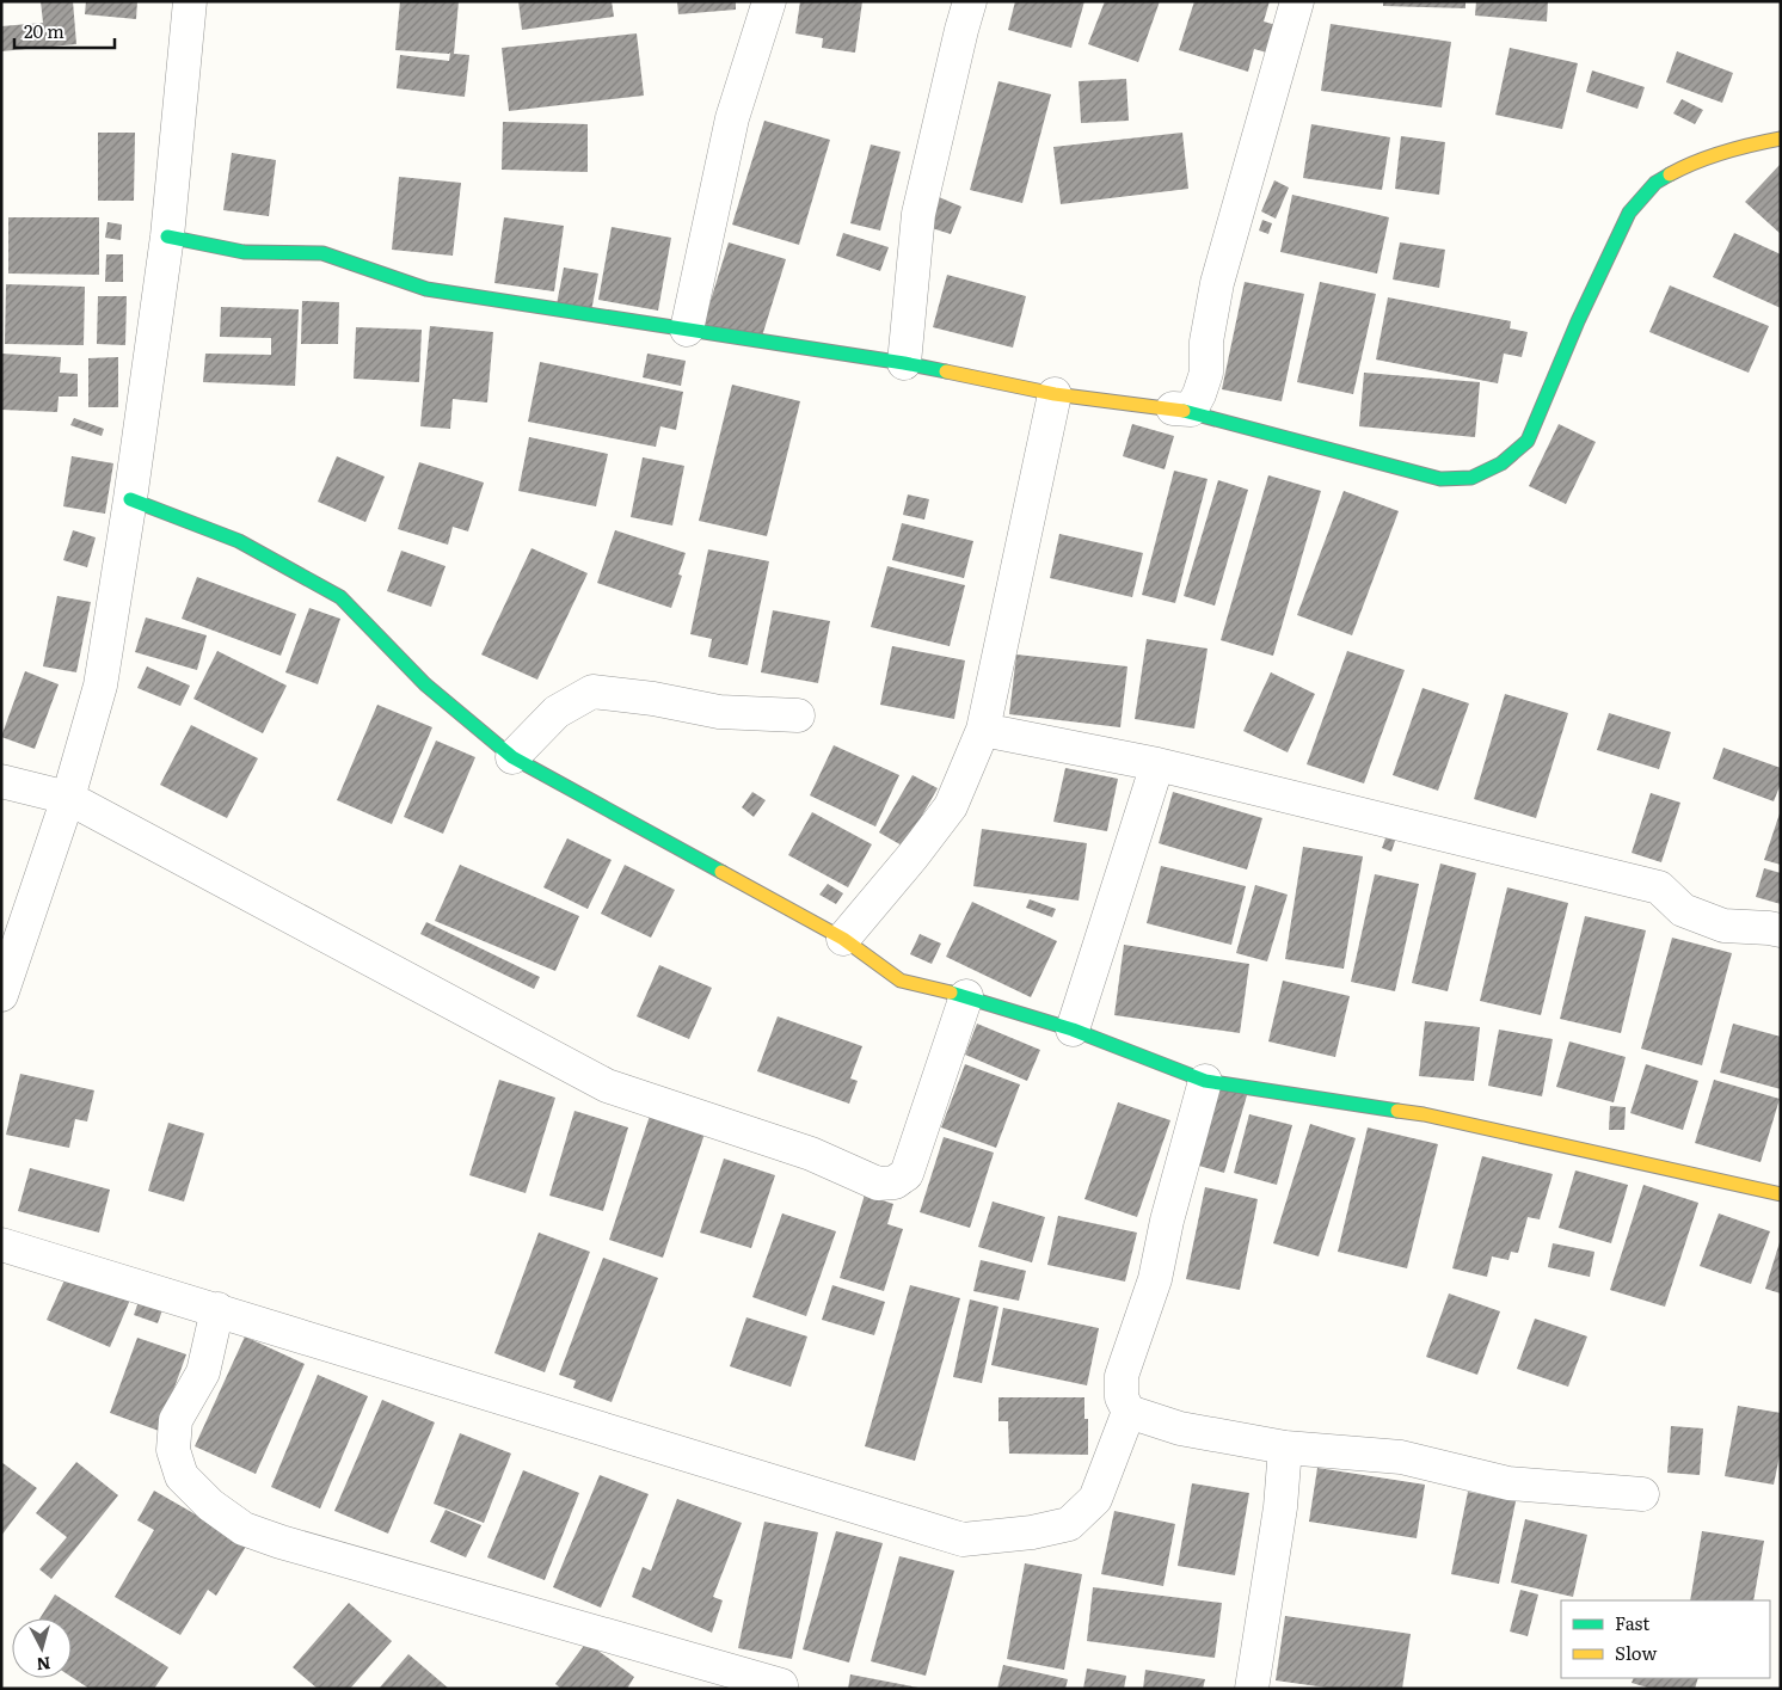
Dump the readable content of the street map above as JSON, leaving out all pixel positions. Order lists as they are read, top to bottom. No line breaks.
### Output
{"legend":["Fast","Slow"],"scale_bar":"20 m","north":"bottom"}
